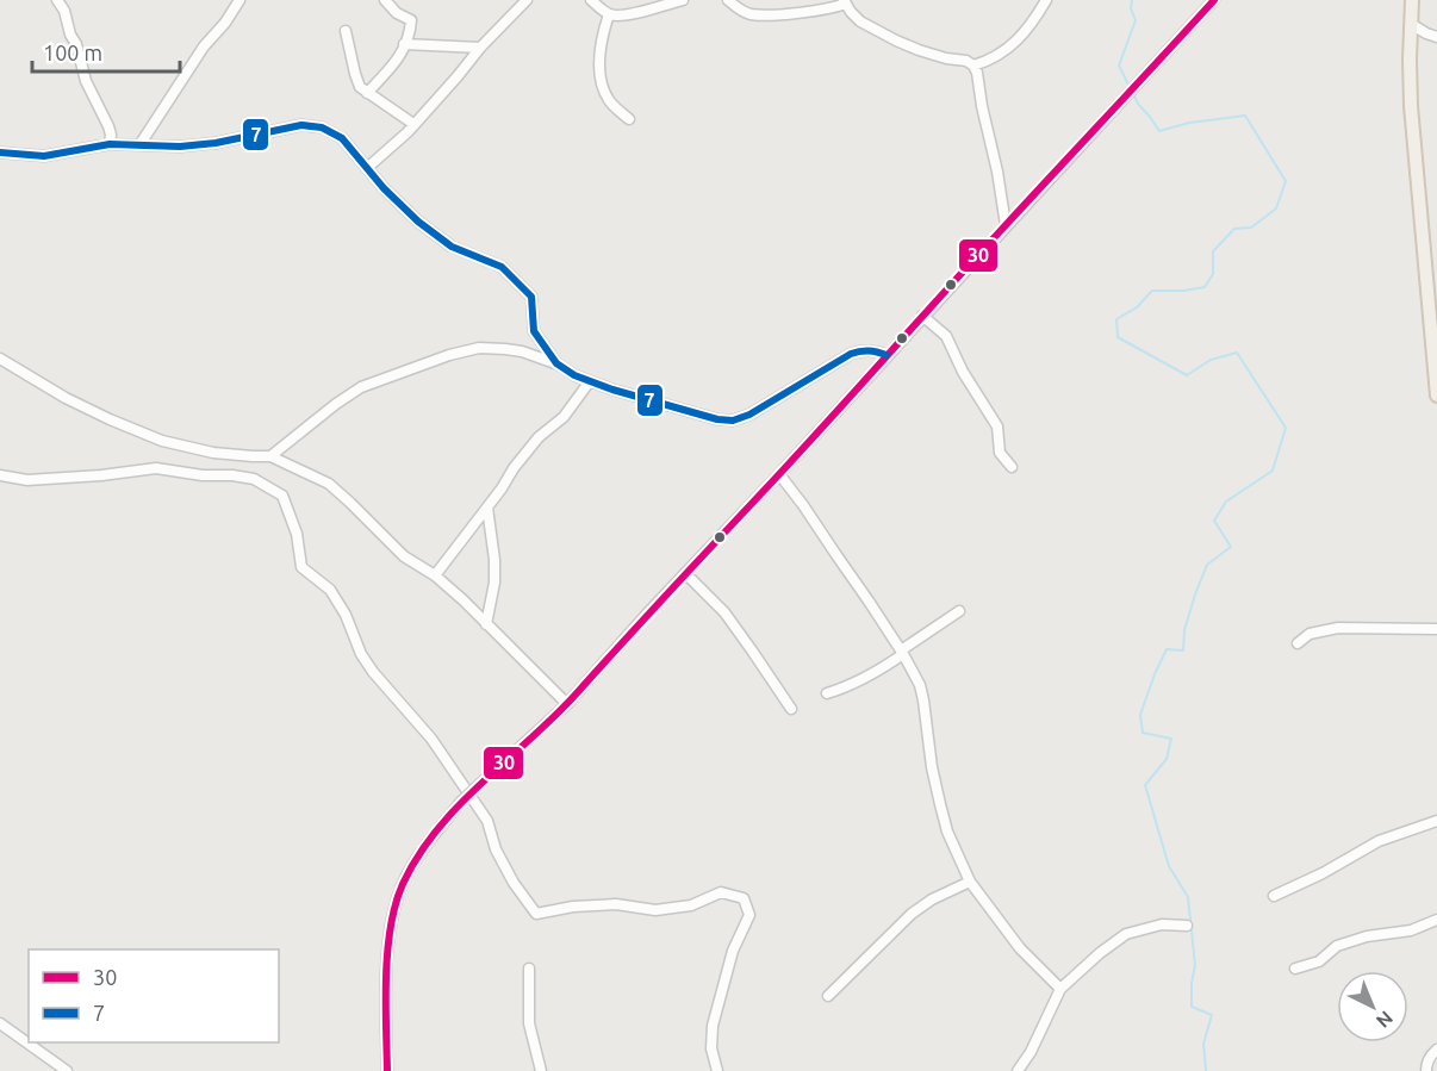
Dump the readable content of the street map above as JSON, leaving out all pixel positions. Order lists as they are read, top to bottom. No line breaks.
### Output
{"lines":["transit line 30","transit line 7"],"legend":["30","7"],"scale_bar":"100 m","north":"bottom right"}
